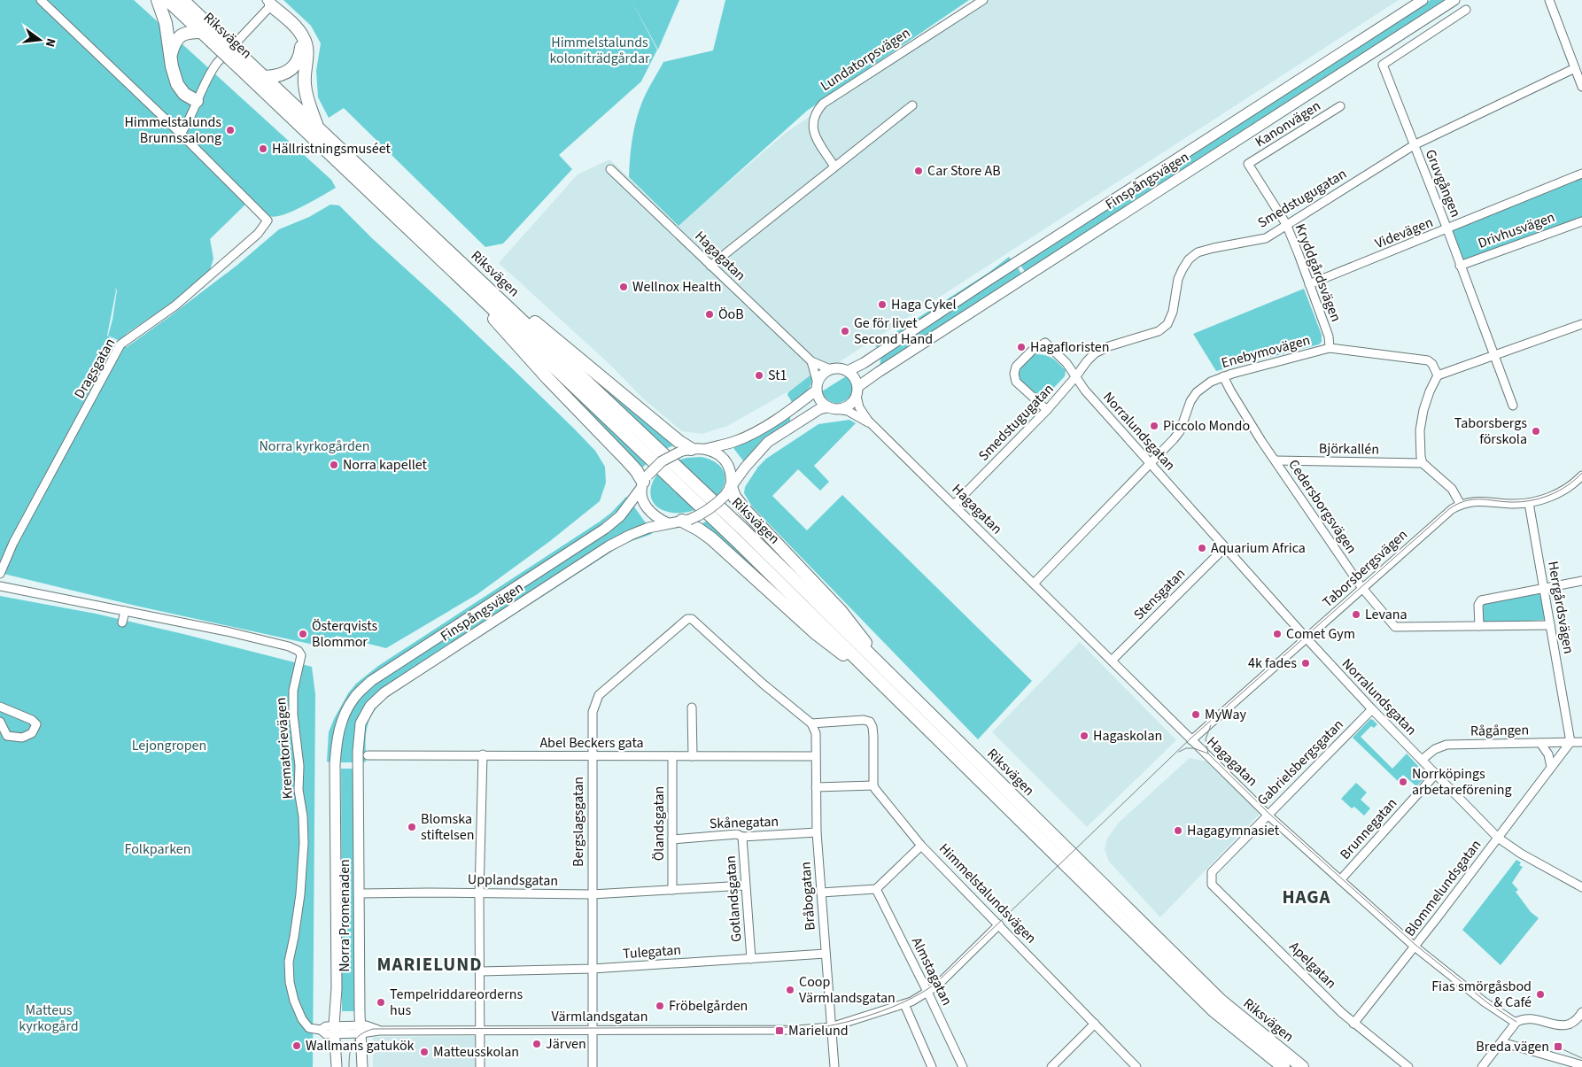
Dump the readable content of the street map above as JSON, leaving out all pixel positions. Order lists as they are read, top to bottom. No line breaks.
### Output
{"streets":{"highway":["Riksvägen"],"main road":["Finspångsvägen","Norra Promenaden"],"street":["Lundatorpsvägen","Kanonvägen","Gruvgången","Smedstugugatan","Drivhusvägen","Videvägen","Hagagatan","Kryddgårdsvägen","Enebymovägen","Dragsgatan","Norralundsgatan","Björkallén","Cedersborgsvägen","Taborsbergsvägen","Stensgatan","Herrgårdsvägen","Rågången","Abel Beckers gata","Krematorievägen","Gabrielsbergsgatan","Bergslagsgatan","Skånegatan","Ölandsgatan","Brunnegatan","Upplandsgatan","Blommelundsgatan","Himmelstalundsvägen","Bråbogatan","Gotlandsgatan","Tulegatan","Apelgatan","Almstagatan","Värmlandsgatan"]},"crossings":[["Kanonvägen","Kryddgårdsvägen"],["Finspångsvägen","Hagagatan"],["Finspångsvägen","Norra Promenaden"],["Gruvgången","Smedstugugatan"],["Gruvgången","Drivhusvägen"],["Gruvgången","Videvägen"],["Smedstugugatan","Hagagatan"],["Smedstugugatan","Kryddgårdsvägen"],["Smedstugugatan","Norralundsgatan"],["Videvägen","Kryddgårdsvägen"],["Hagagatan","Enebymovägen"],["Hagagatan","Taborsbergsvägen"],["Hagagatan","Stensgatan"],["Hagagatan","Gabrielsbergsgatan"],["Hagagatan","Brunnegatan"],["Hagagatan","Blommelundsgatan"],["Kryddgårdsvägen","Enebymovägen"],["Enebymovägen","Norralundsgatan"],["Enebymovägen","Cedersborgsvägen"],["Norralundsgatan","Taborsbergsvägen"],["Norralundsgatan","Stensgatan"],["Norralundsgatan","Rågången"],["Norralundsgatan","Gabrielsbergsgatan"],["Norralundsgatan","Brunnegatan"],["Norralundsgatan","Blommelundsgatan"],["Björkallén","Cedersborgsvägen"],["Cedersborgsvägen","Taborsbergsvägen"],["Cedersborgsvägen","Herrgårdsvägen"],["Taborsbergsvägen","Herrgårdsvägen"],["Herrgårdsvägen","Rågången"],["Herrgårdsvägen","Blommelundsgatan"],["Rågången","Blommelundsgatan"],["Abel Beckers gata","Bergslagsgatan"],["Abel Beckers gata","Ölandsgatan"],["Abel Beckers gata","Bråbogatan"],["Krematorievägen","Norra Promenaden"],["Krematorievägen","Värmlandsgatan"],["Gabrielsbergsgatan","Apelgatan"],["Bergslagsgatan","Upplandsgatan"],["Bergslagsgatan","Bråbogatan"],["Bergslagsgatan","Tulegatan"],["Bergslagsgatan","Värmlandsgatan"],["Skånegatan","Ölandsgatan"],["Skånegatan","Bråbogatan"],["Skånegatan","Gotlandsgatan"],["Ölandsgatan","Upplandsgatan"],["Upplandsgatan","Gotlandsgatan"],["Upplandsgatan","Norra Promenaden"],["Blommelundsgatan","Apelgatan"],["Himmelstalundsvägen","Värmlandsgatan"],["Bråbogatan","Tulegatan"],["Bråbogatan","Värmlandsgatan"],["Gotlandsgatan","Tulegatan"],["Norra Promenaden","Värmlandsgatan"],["Almstagatan","Värmlandsgatan"]],"districts":["HAGA","MARIELUND"],"parks":["Himmelstalunds koloniträdgårdar","Norra kyrkogården","Lejongropen","Folkparken","Matteus kyrkogård"],"places":{"other":["Himmelstalunds Brunnssalong","Hällristningsmuséet","Car Store AB","Wellnox Health","Haga Cykel","ÖoB","Ge för livet Second Hand","Hagafloristen","St1","Piccolo Mondo","Taborsbergs förskola","Norra kapellet","Aquarium Africa","Levana","Österqvists Blommor","Comet Gym","4k fades","MyWay","Hagaskolan","Norrköpings arbetareförening","Blomska stiftelsen","Hagagymnasiet","Coop Värmlandsgatan","Fias smörgåsbod & Café","Tempelriddareorderns hus","Fröbelgården","Järven","Wallmans gatukök","Matteusskolan"],"transit":["Marielund","Breda vägen"]},"north":"right"}
